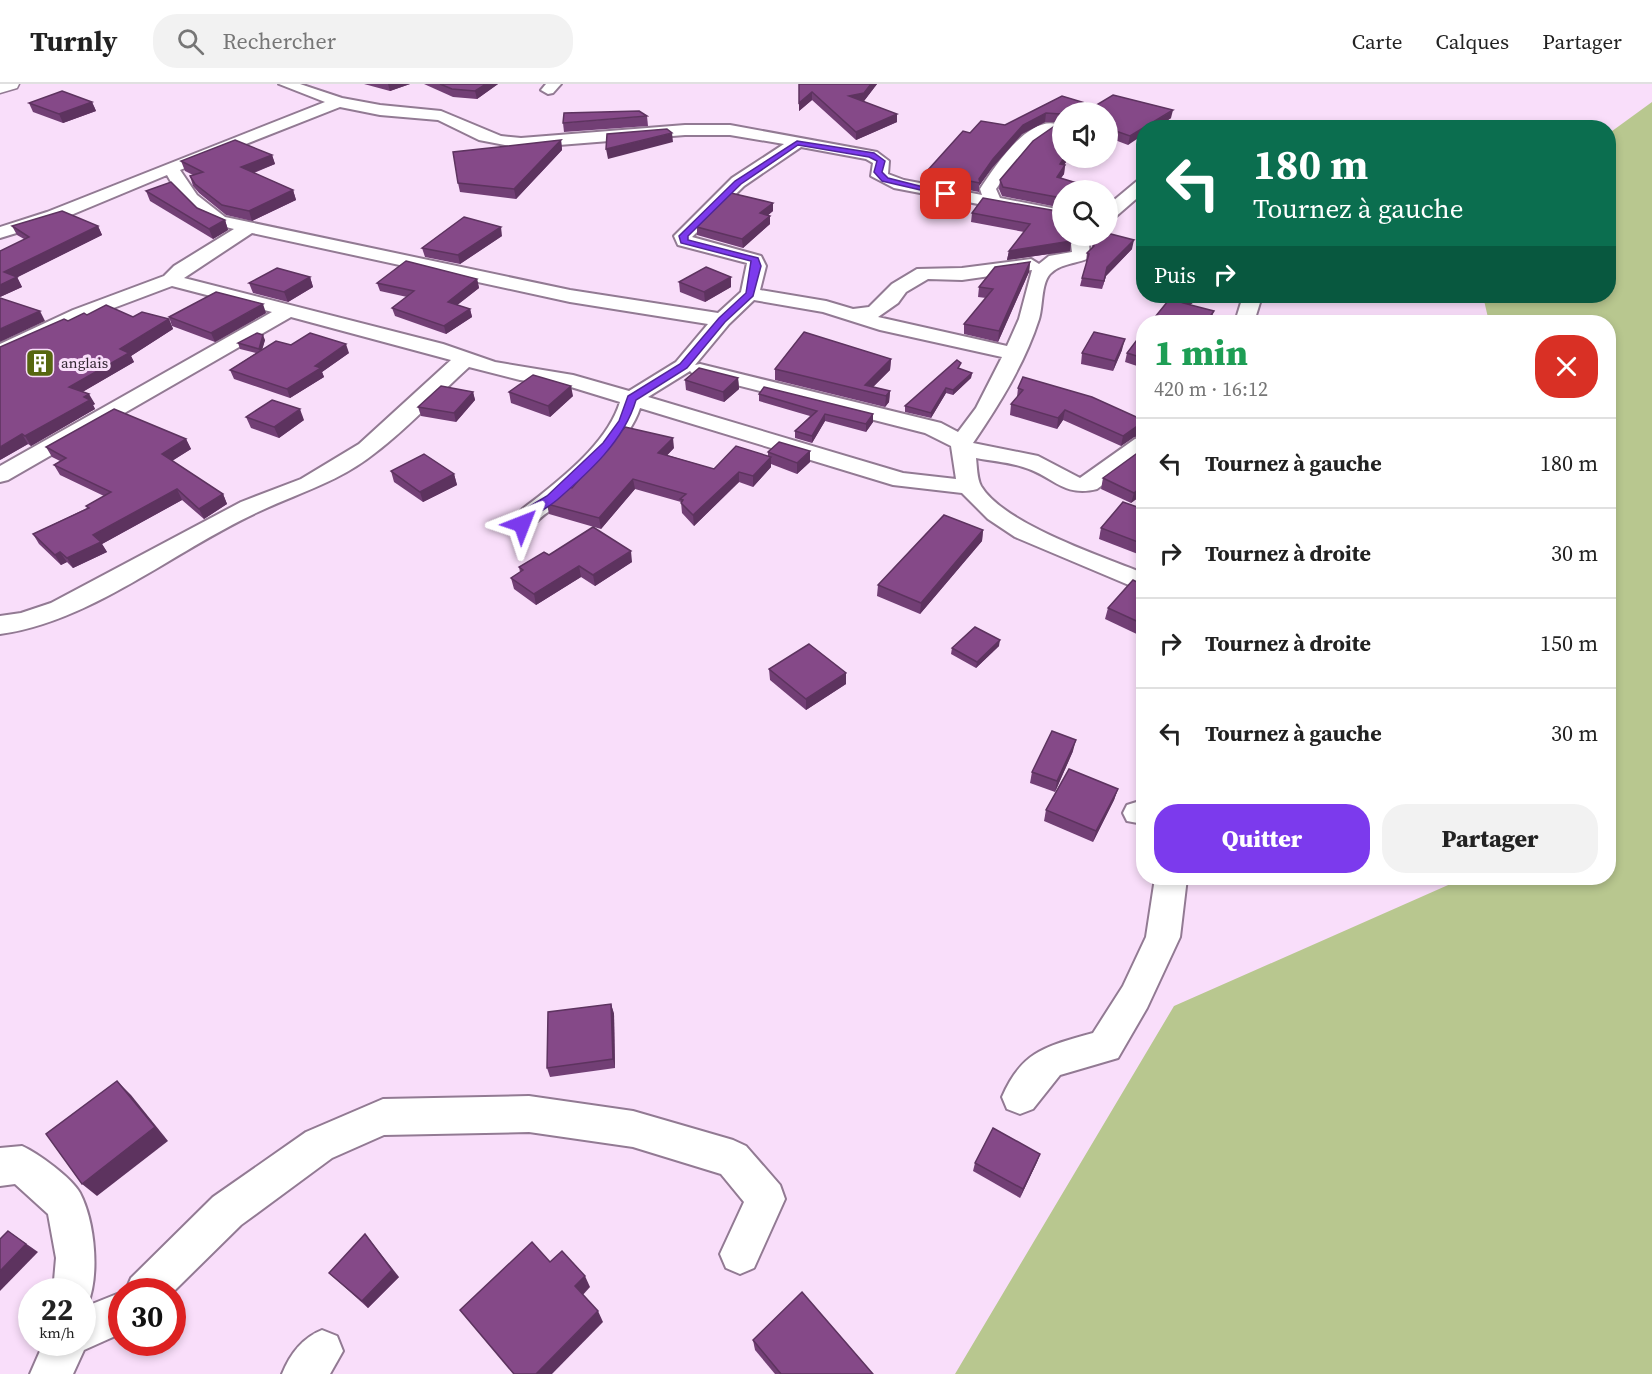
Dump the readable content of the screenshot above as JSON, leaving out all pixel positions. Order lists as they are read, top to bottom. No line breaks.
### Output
{"places":{"building":["anglais"]},"page":{"header":"Turnly","search":"Rechercher","nav":["Carte","Calques","Partager"],"turn":["180 m","Tournez à gauche"],"then":"Puis","heading":["1 min","420 m · 16:12"],"list":[{"name":"Tournez à gauche","value":"180 m"},{"name":"Tournez à droite","value":"30 m"},{"name":"Tournez à droite","value":"150 m"},{"name":"Tournez à gauche","value":"30 m"}],"buttons":["Quitter","Partager"],"speed":"22 km/h","limit":"30"}}
